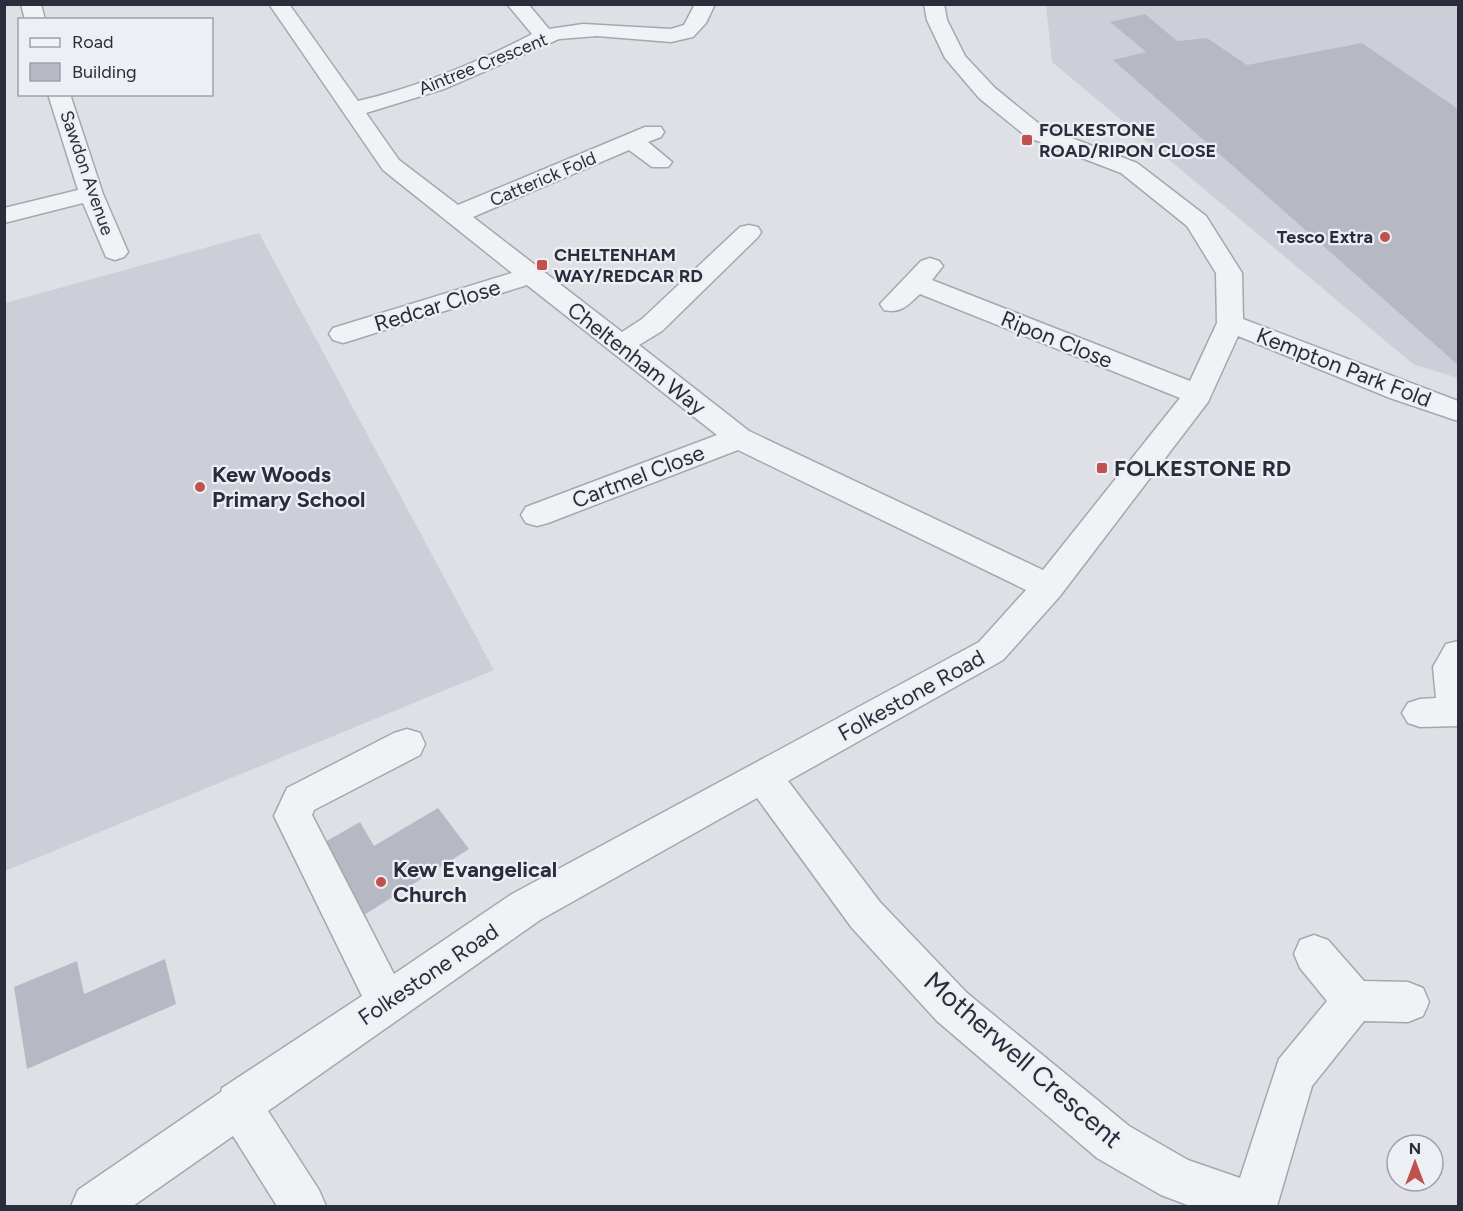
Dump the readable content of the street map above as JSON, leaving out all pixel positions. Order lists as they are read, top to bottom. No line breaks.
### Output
{"streets":{"street":["Aintree Crescent","Sawdon Avenue","Catterick Fold","Redcar Close","Ripon Close","Cheltenham Way","Kempton Park Fold","Cartmel Close","Folkestone Road","Motherwell Crescent"]},"crossings":[["Aintree Crescent","Cheltenham Way"],["Catterick Fold","Cheltenham Way"],["Redcar Close","Cheltenham Way"],["Ripon Close","Folkestone Road"],["Cheltenham Way","Cartmel Close"],["Cheltenham Way","Folkestone Road"],["Kempton Park Fold","Folkestone Road"],["Folkestone Road","Motherwell Crescent"]],"places":{"transit":["FOLKESTONE ROAD/RIPON CLOSE","CHELTENHAM WAY/REDCAR RD","FOLKESTONE RD"],"other":["Tesco Extra","Kew Woods Primary School","Kew Evangelical Church"]},"legend":["Road","Building"],"north":"top"}
